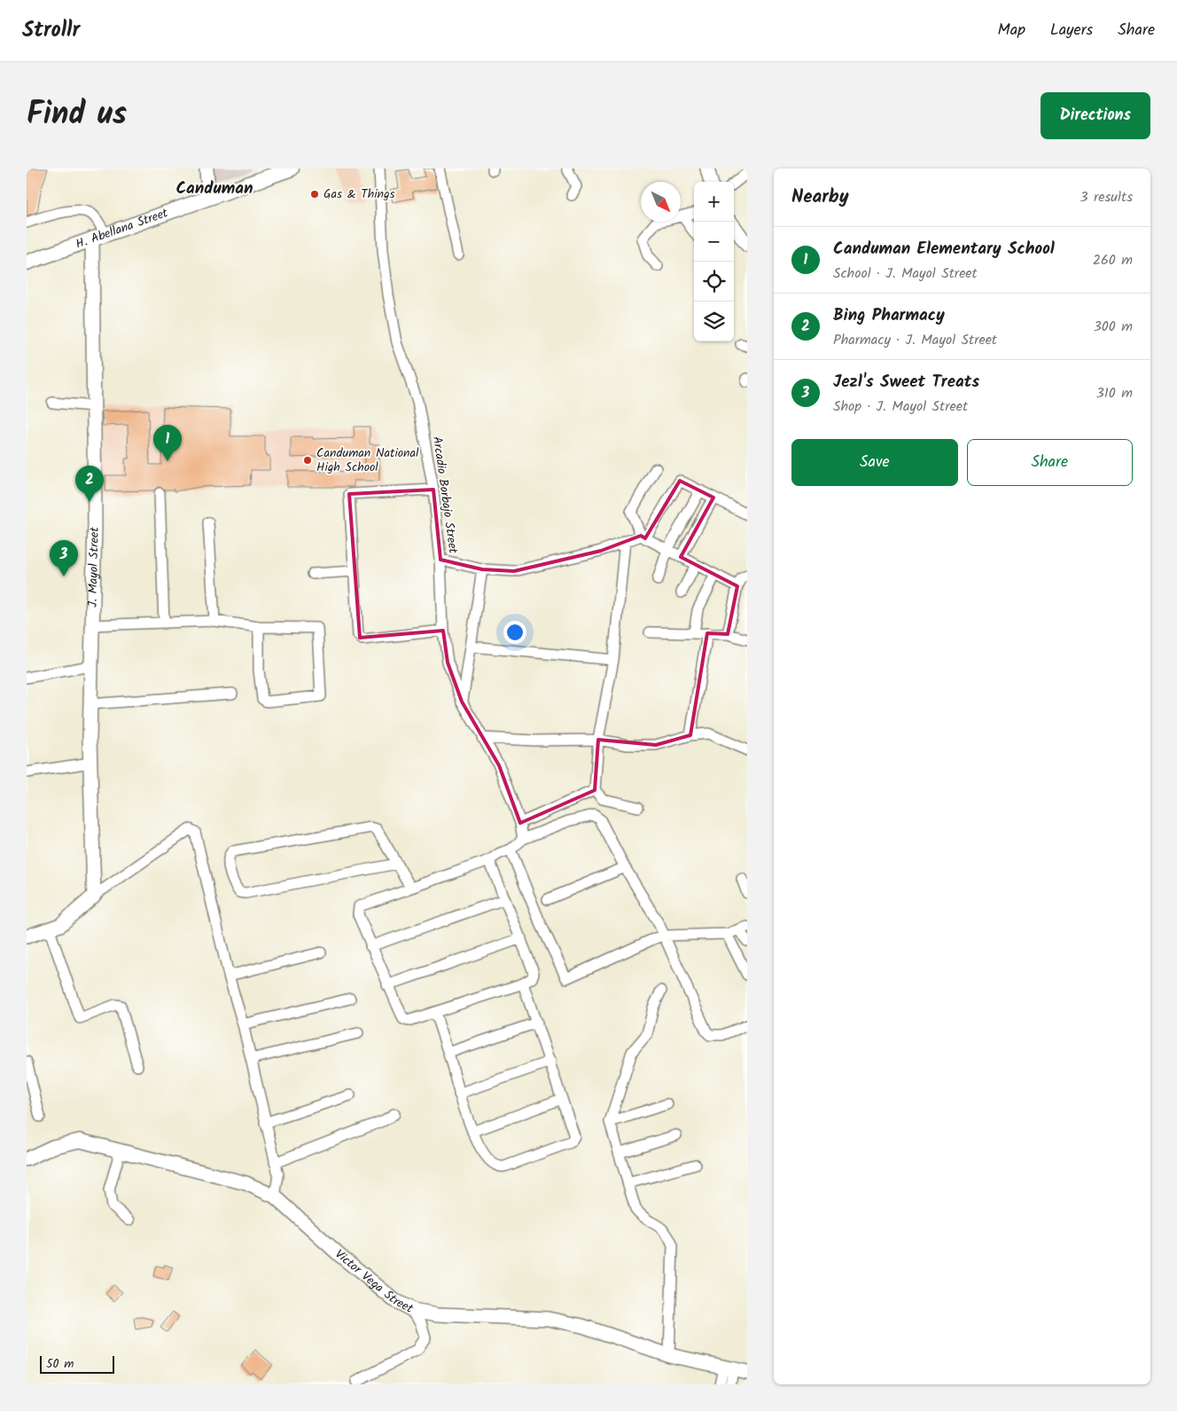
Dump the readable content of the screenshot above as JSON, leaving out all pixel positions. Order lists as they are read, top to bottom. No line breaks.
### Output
{"streets":{"main road":["H. Abellana Street"],"street":["Arcadio Borbajo Street","J. Mayol Street","Victor Vega Street"]},"crossings":[["H. Abellana Street","J. Mayol Street"]],"districts":["Canduman"],"places":["Gas & Things","Canduman National High School"],"scale_bar":"50 m","north":"bottom right","page":{"header":"Strollr","nav":["Map","Layers","Share"],"title":"Find us","buttons":["Directions",["Save","Share"]],"heading":["Nearby","3 results"],"map_buttons":["+","−"],"list":[{"mark":"1","name":"Canduman Elementary School","note":"School · J. Mayol Street","value":"260 m"},{"mark":"2","name":"Bing Pharmacy","note":"Pharmacy · J. Mayol Street","value":"300 m"},{"mark":"3","name":"Jezl's Sweet Treats","note":"Shop · J. Mayol Street","value":"310 m"}],"pins":["1","2","3"],"scale":"50 m"}}
